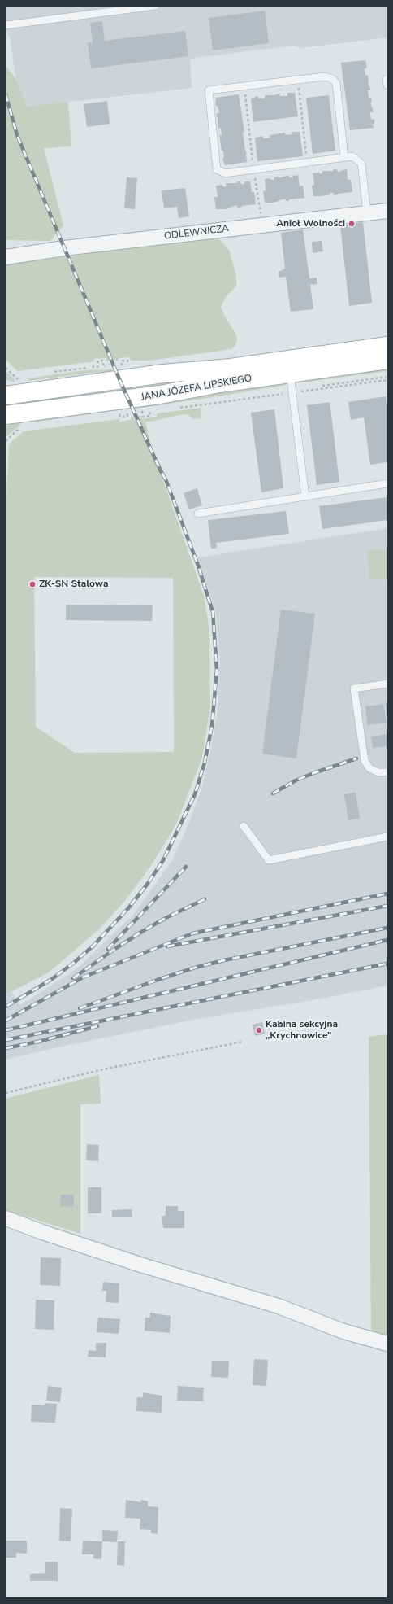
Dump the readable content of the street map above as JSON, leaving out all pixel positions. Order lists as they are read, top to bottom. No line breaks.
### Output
{"streets":{"main road":["JANA JÓZEFA LIPSKIEGO"],"street":["ODLEWNICZA"]},"places":["Anioł Wolności","ZK-SN Stalowa","Kabina sekcyjna „Krychnowice”"]}
